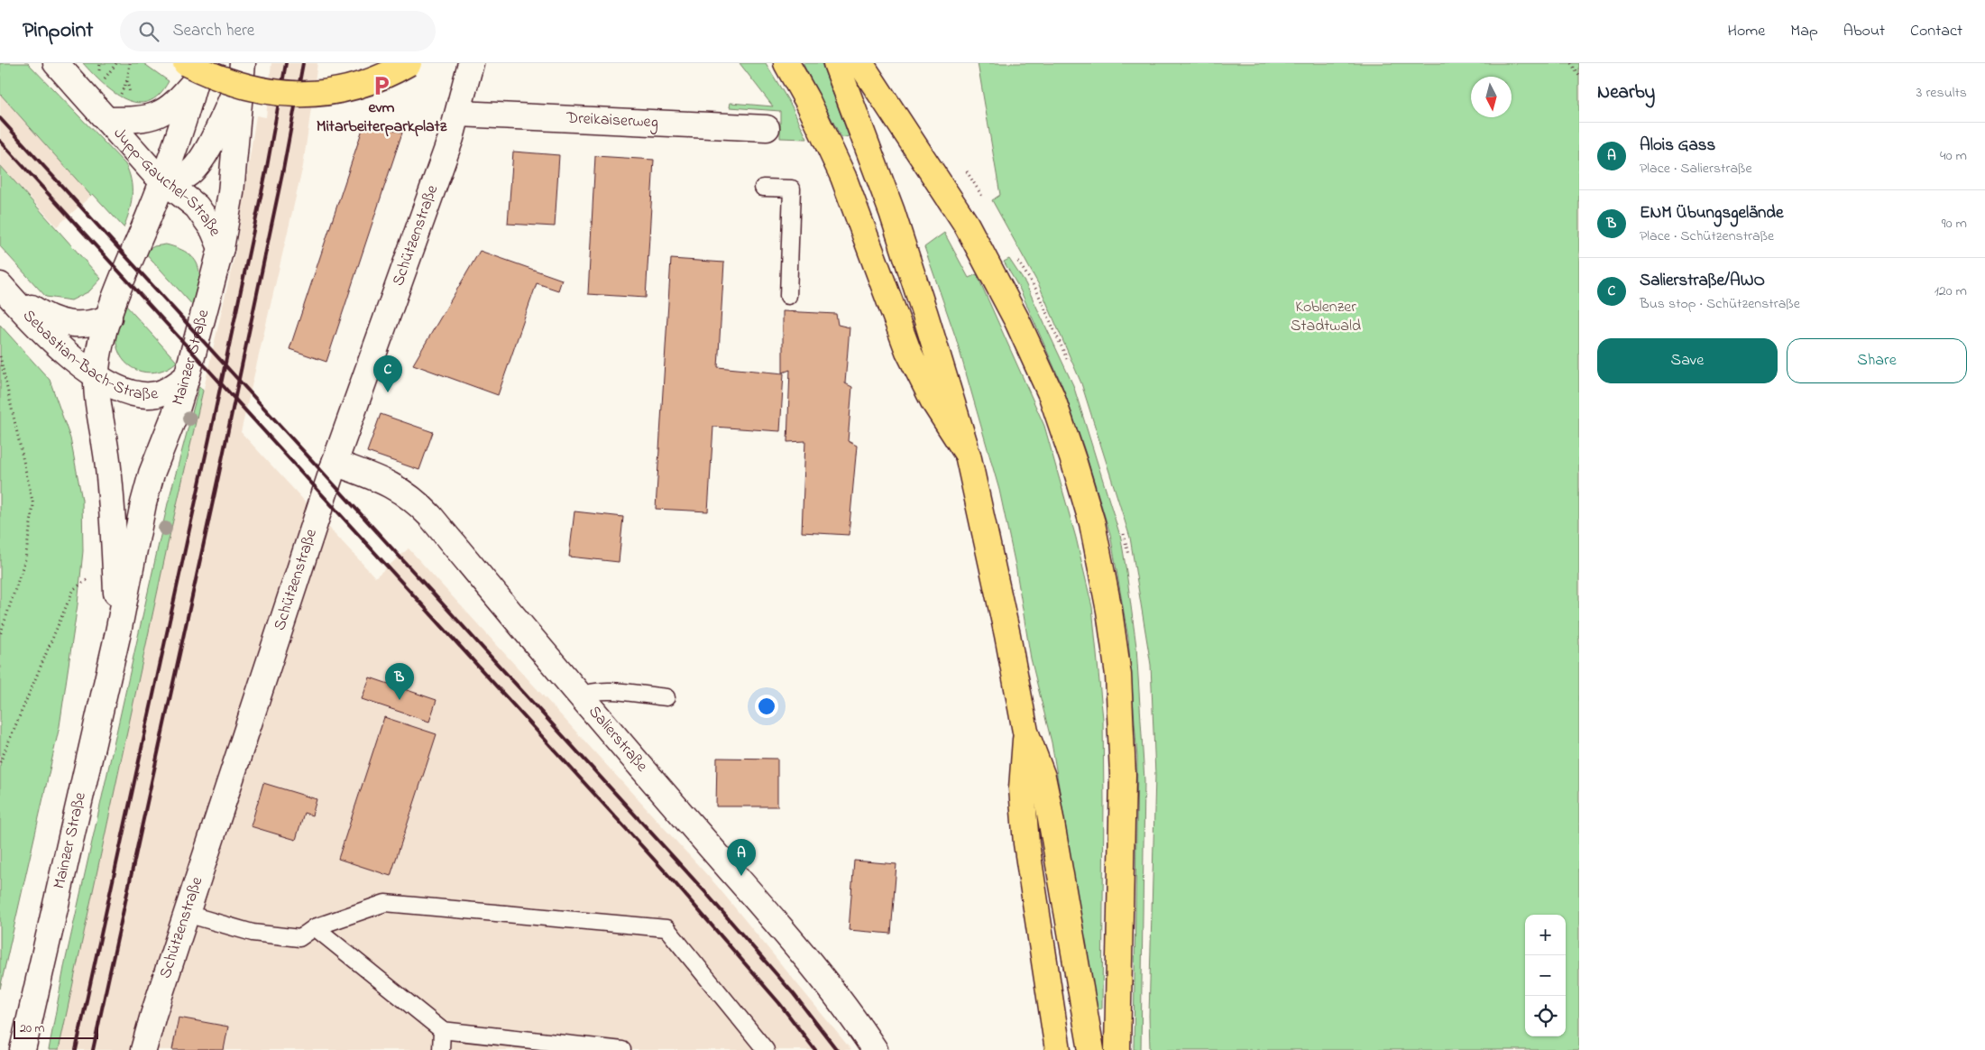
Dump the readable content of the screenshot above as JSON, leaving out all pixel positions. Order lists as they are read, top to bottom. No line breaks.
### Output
{"streets":{"street":["Dreikaiserweg","Jupp-Gauchel-Straße","Schützenstraße","Sebastian-Bach-Straße","Mainzer Straße","Salierstraße"]},"crossings":[["Dreikaiserweg","Schützenstraße"],["Jupp-Gauchel-Straße","Mainzer Straße"],["Schützenstraße","Salierstraße"],["Sebastian-Bach-Straße","Mainzer Straße"]],"parks":["Koblenzer Stadtwald"],"places":{"parking":["evm Mitarbeiterparkplatz"]},"scale_bar":"20 m","north":"bottom","page":{"header":"Pinpoint","search":"Search here","nav":["Home","Map","About","Contact"],"heading":["Nearby","3 results"],"list":[{"mark":"A","name":"Alois Gass","note":"Place · Salierstraße","value":"40 m"},{"mark":"B","name":"ENM Übungsgelände","note":"Place · Schützenstraße","value":"90 m"},{"mark":"C","name":"Salierstraße/AWO","note":"Bus stop · Schützenstraße","value":"120 m"}],"buttons":["Save","Share"],"pins":["C","B","A"],"map_buttons":["+","−"],"scale":"20 m"}}
